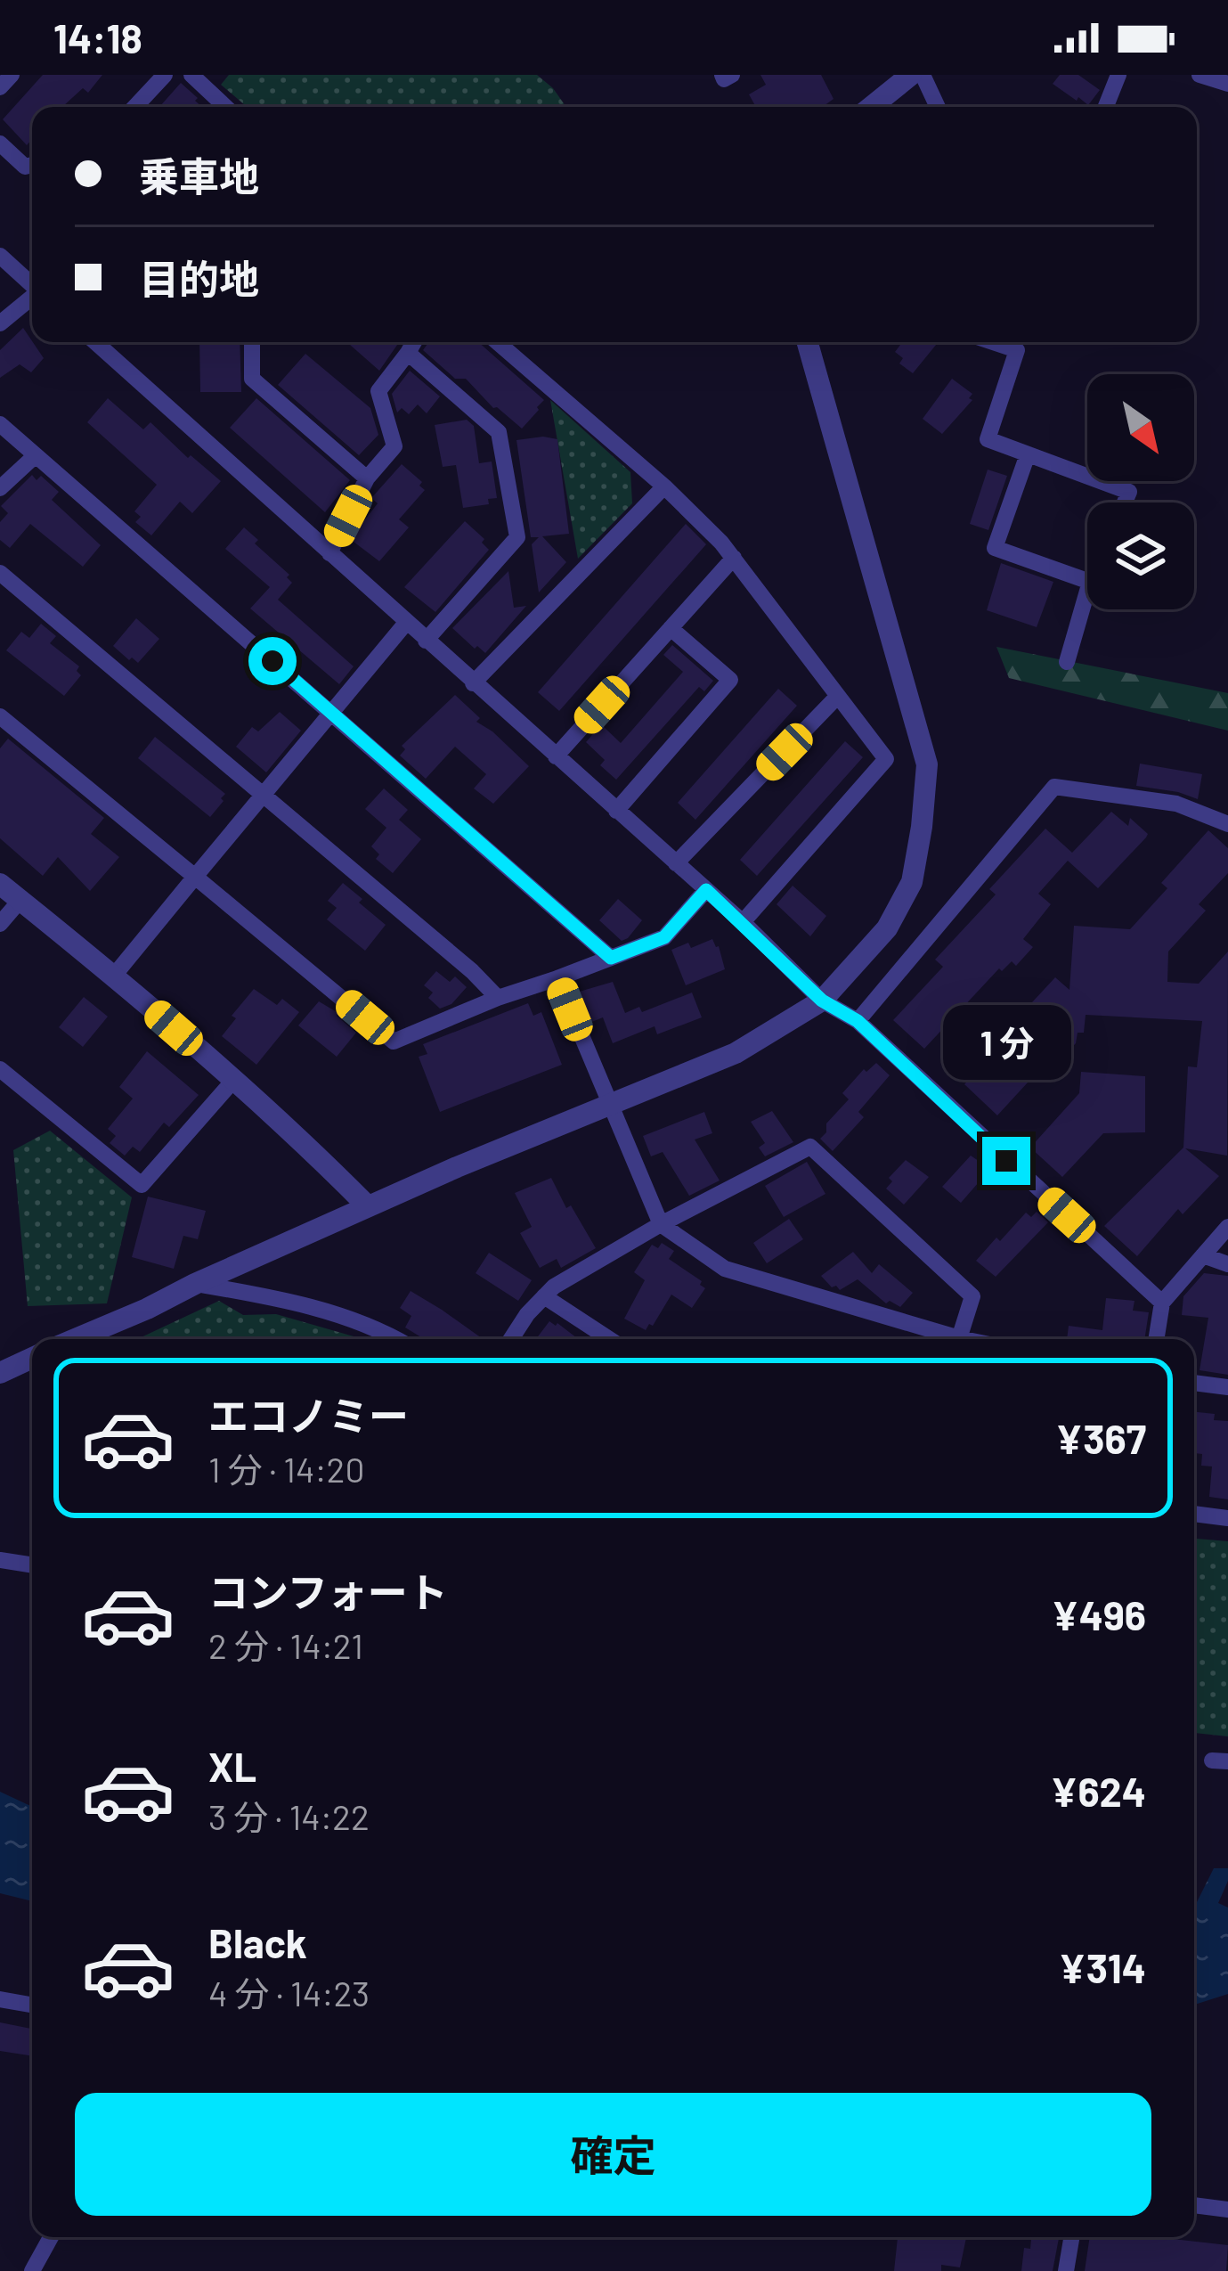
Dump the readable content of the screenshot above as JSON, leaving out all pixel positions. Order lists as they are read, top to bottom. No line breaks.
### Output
{"north":"bottom right","page":{"status":"14:18","banner":["乗車地","目的地"],"bubble":"1 分","list":[{"name":"エコノミー","note":"1 分 · 14:20","value":"¥367"},{"name":"コンフォート","note":"2 分 · 14:21","value":"¥496"},{"name":"XL","note":"3 分 · 14:22","value":"¥624"},{"name":"Black","note":"4 分 · 14:23","value":"¥314"}],"buttons":"確定"}}
